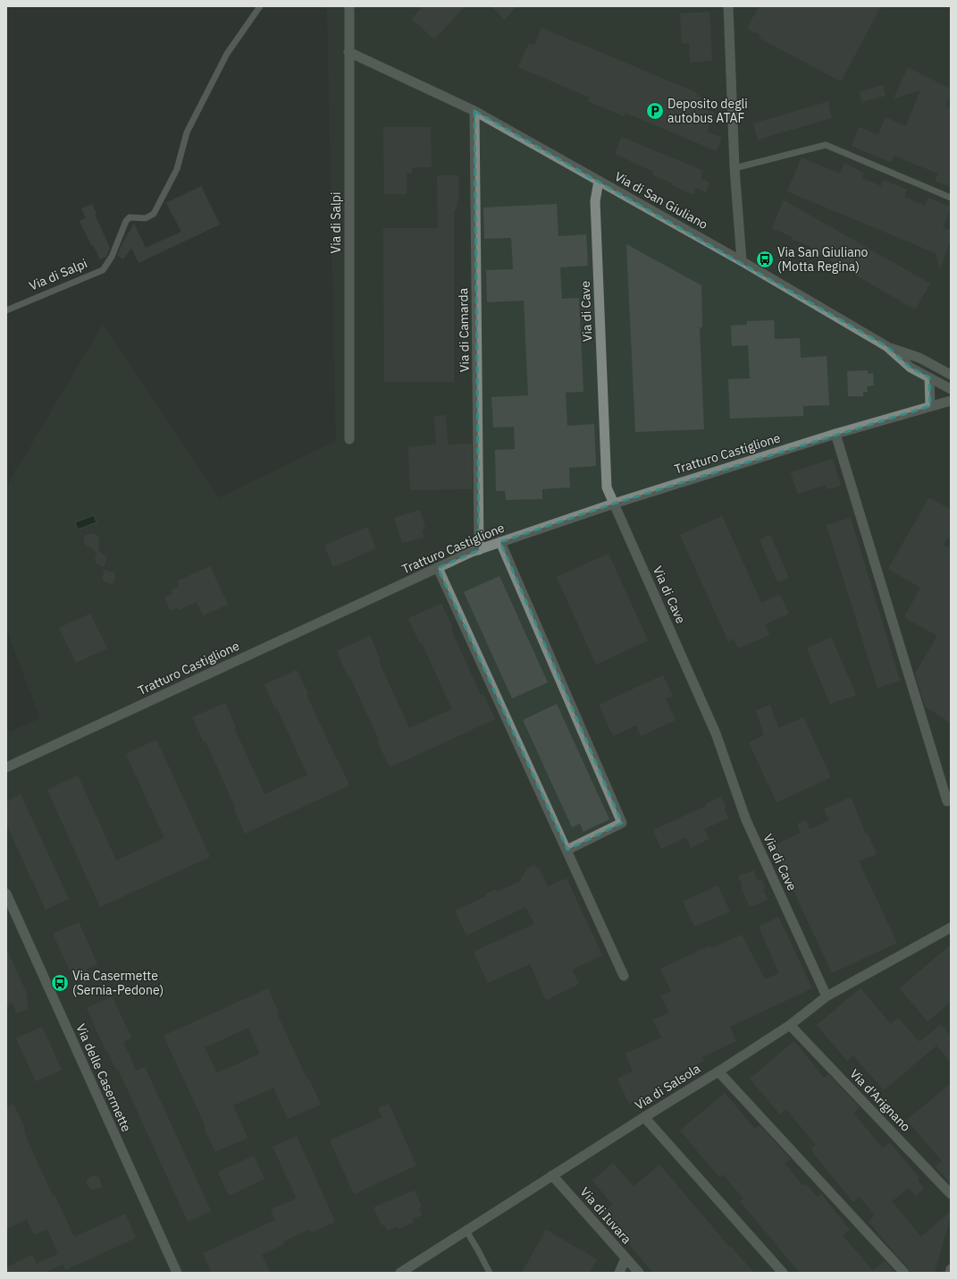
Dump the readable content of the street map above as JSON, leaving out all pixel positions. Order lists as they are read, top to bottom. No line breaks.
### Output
{"streets":{"street":["Via di San Giuliano","Via di Salpi","Via di Cave","Via di Camarda","Tratturo Castiglione","Via delle Casermette","Via di Salsola","Via d'Arignano","Via di Iuvara"]},"crossings":[["Via di San Giuliano","Via di Salpi"],["Via di San Giuliano","Via di Cave"],["Via di San Giuliano","Via di Camarda"],["Via di Cave","Tratturo Castiglione"],["Via di Cave","Via di Salsola"],["Via di Camarda","Tratturo Castiglione"],["Via di Salsola","Via d'Arignano"],["Via di Salsola","Via di Iuvara"]],"places":{"parking":["Deposito degli autobus ATAF"],"bus stop":["Via San Giuliano (Motta Regina)","Via Casermette (Sernia-Pedone)"]}}
